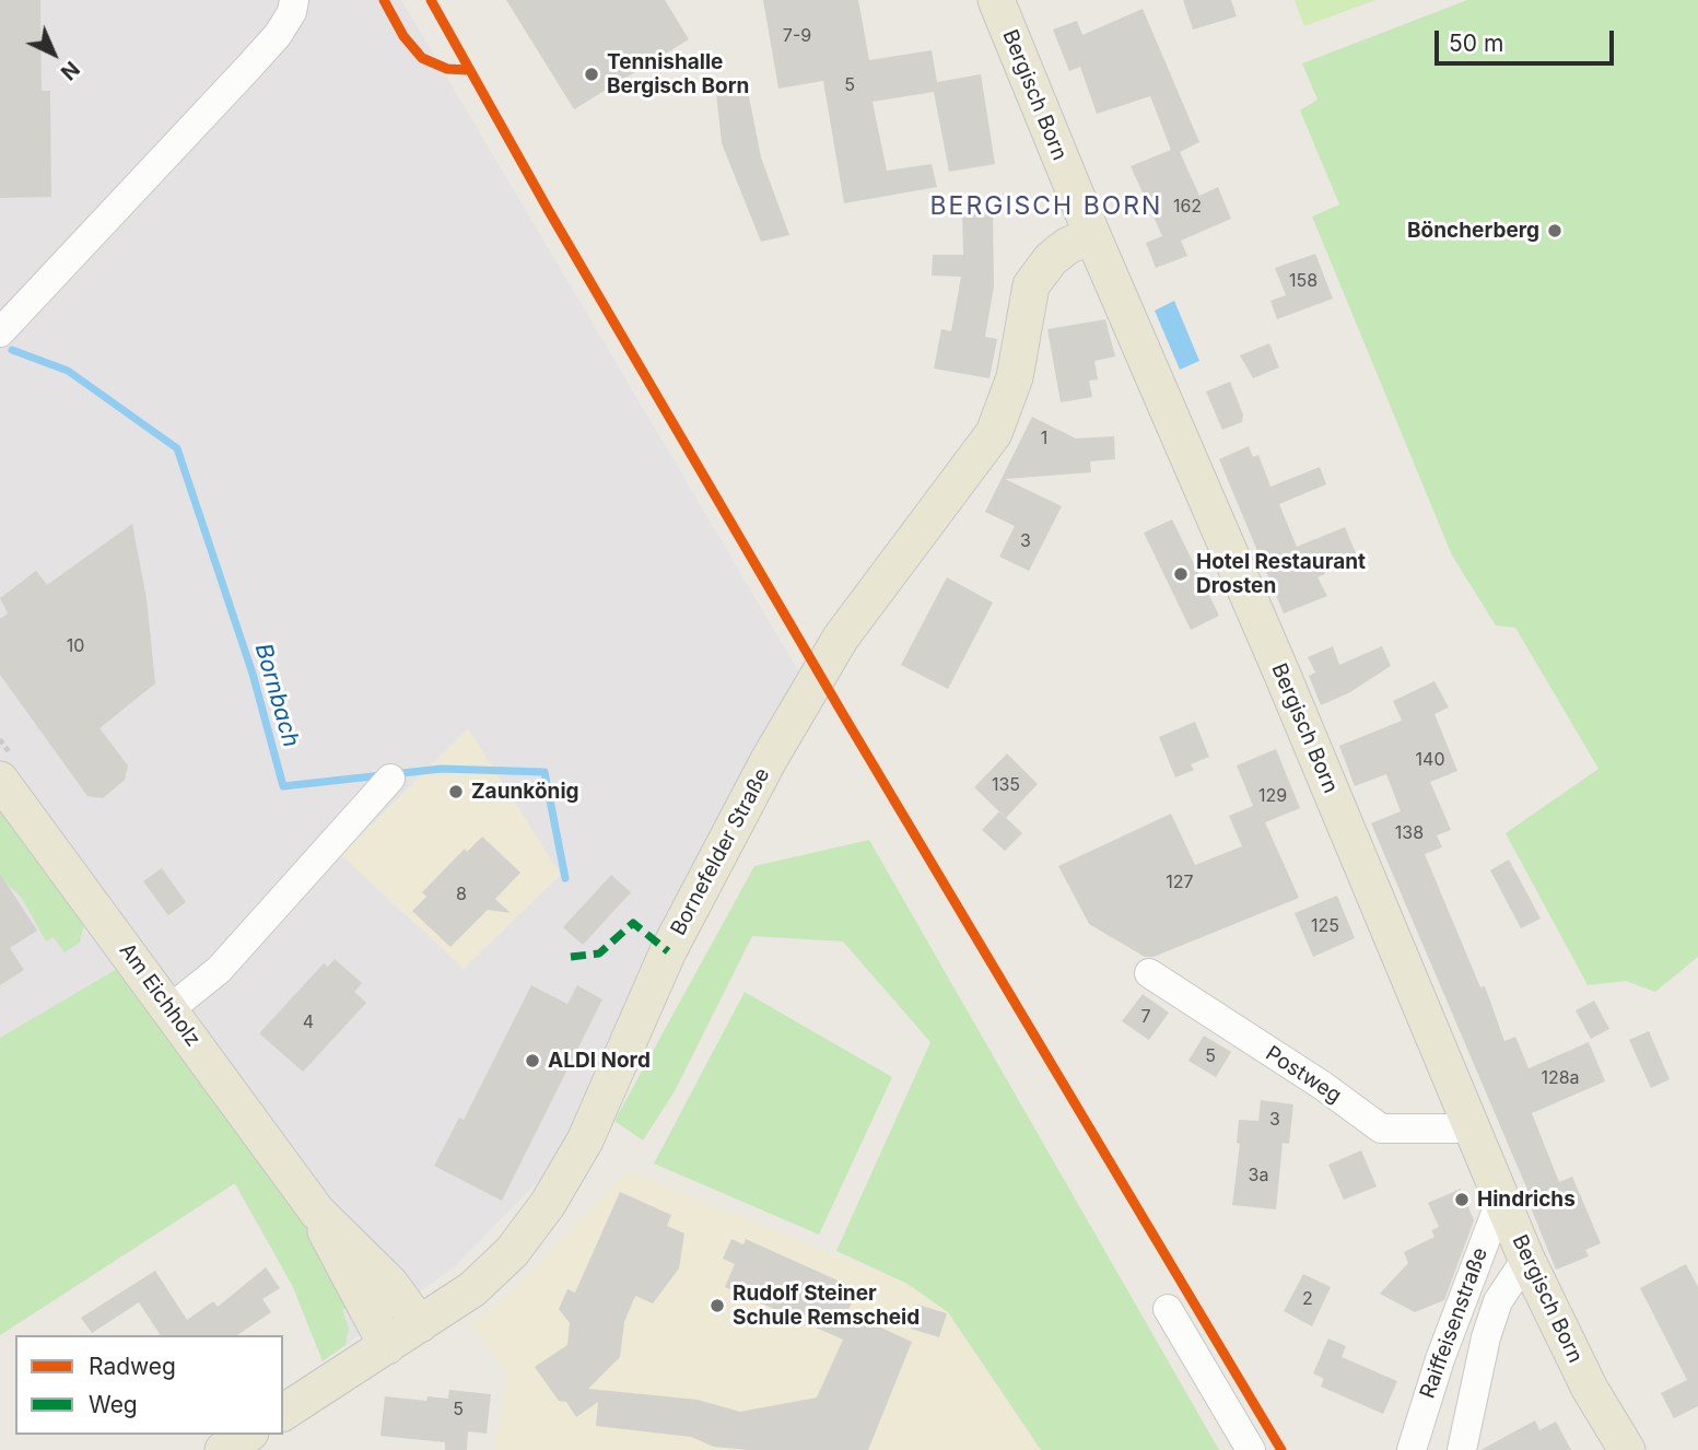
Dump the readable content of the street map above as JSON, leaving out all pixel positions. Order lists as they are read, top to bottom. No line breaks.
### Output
{"streets":{"main road":["Bergisch Born","Bornefelder Straße","Am Eichholz"],"lane":["Postweg","Raiffeisenstraße"]},"crossings":[["Bergisch Born","Bornefelder Straße"],["Bergisch Born","Postweg"],["Bergisch Born","Raiffeisenstraße"],["Bornefelder Straße","Am Eichholz"]],"districts":["BERGISCH BORN"],"water":["Bornbach"],"places":["Tennishalle Bergisch Born","Böncherberg","Hotel Restaurant Drosten","Zaunkönig","ALDI Nord","Hindrichs","Rudolf Steiner Schule Remscheid"],"house_numbers":["7-9","5","162","158","1","3","10","140","135","129","138","127","8","125","7","4","5","128a","3","3a","2","5"],"legend":["Radweg","Weg"],"scale_bar":"50 m","north":"bottom right"}
